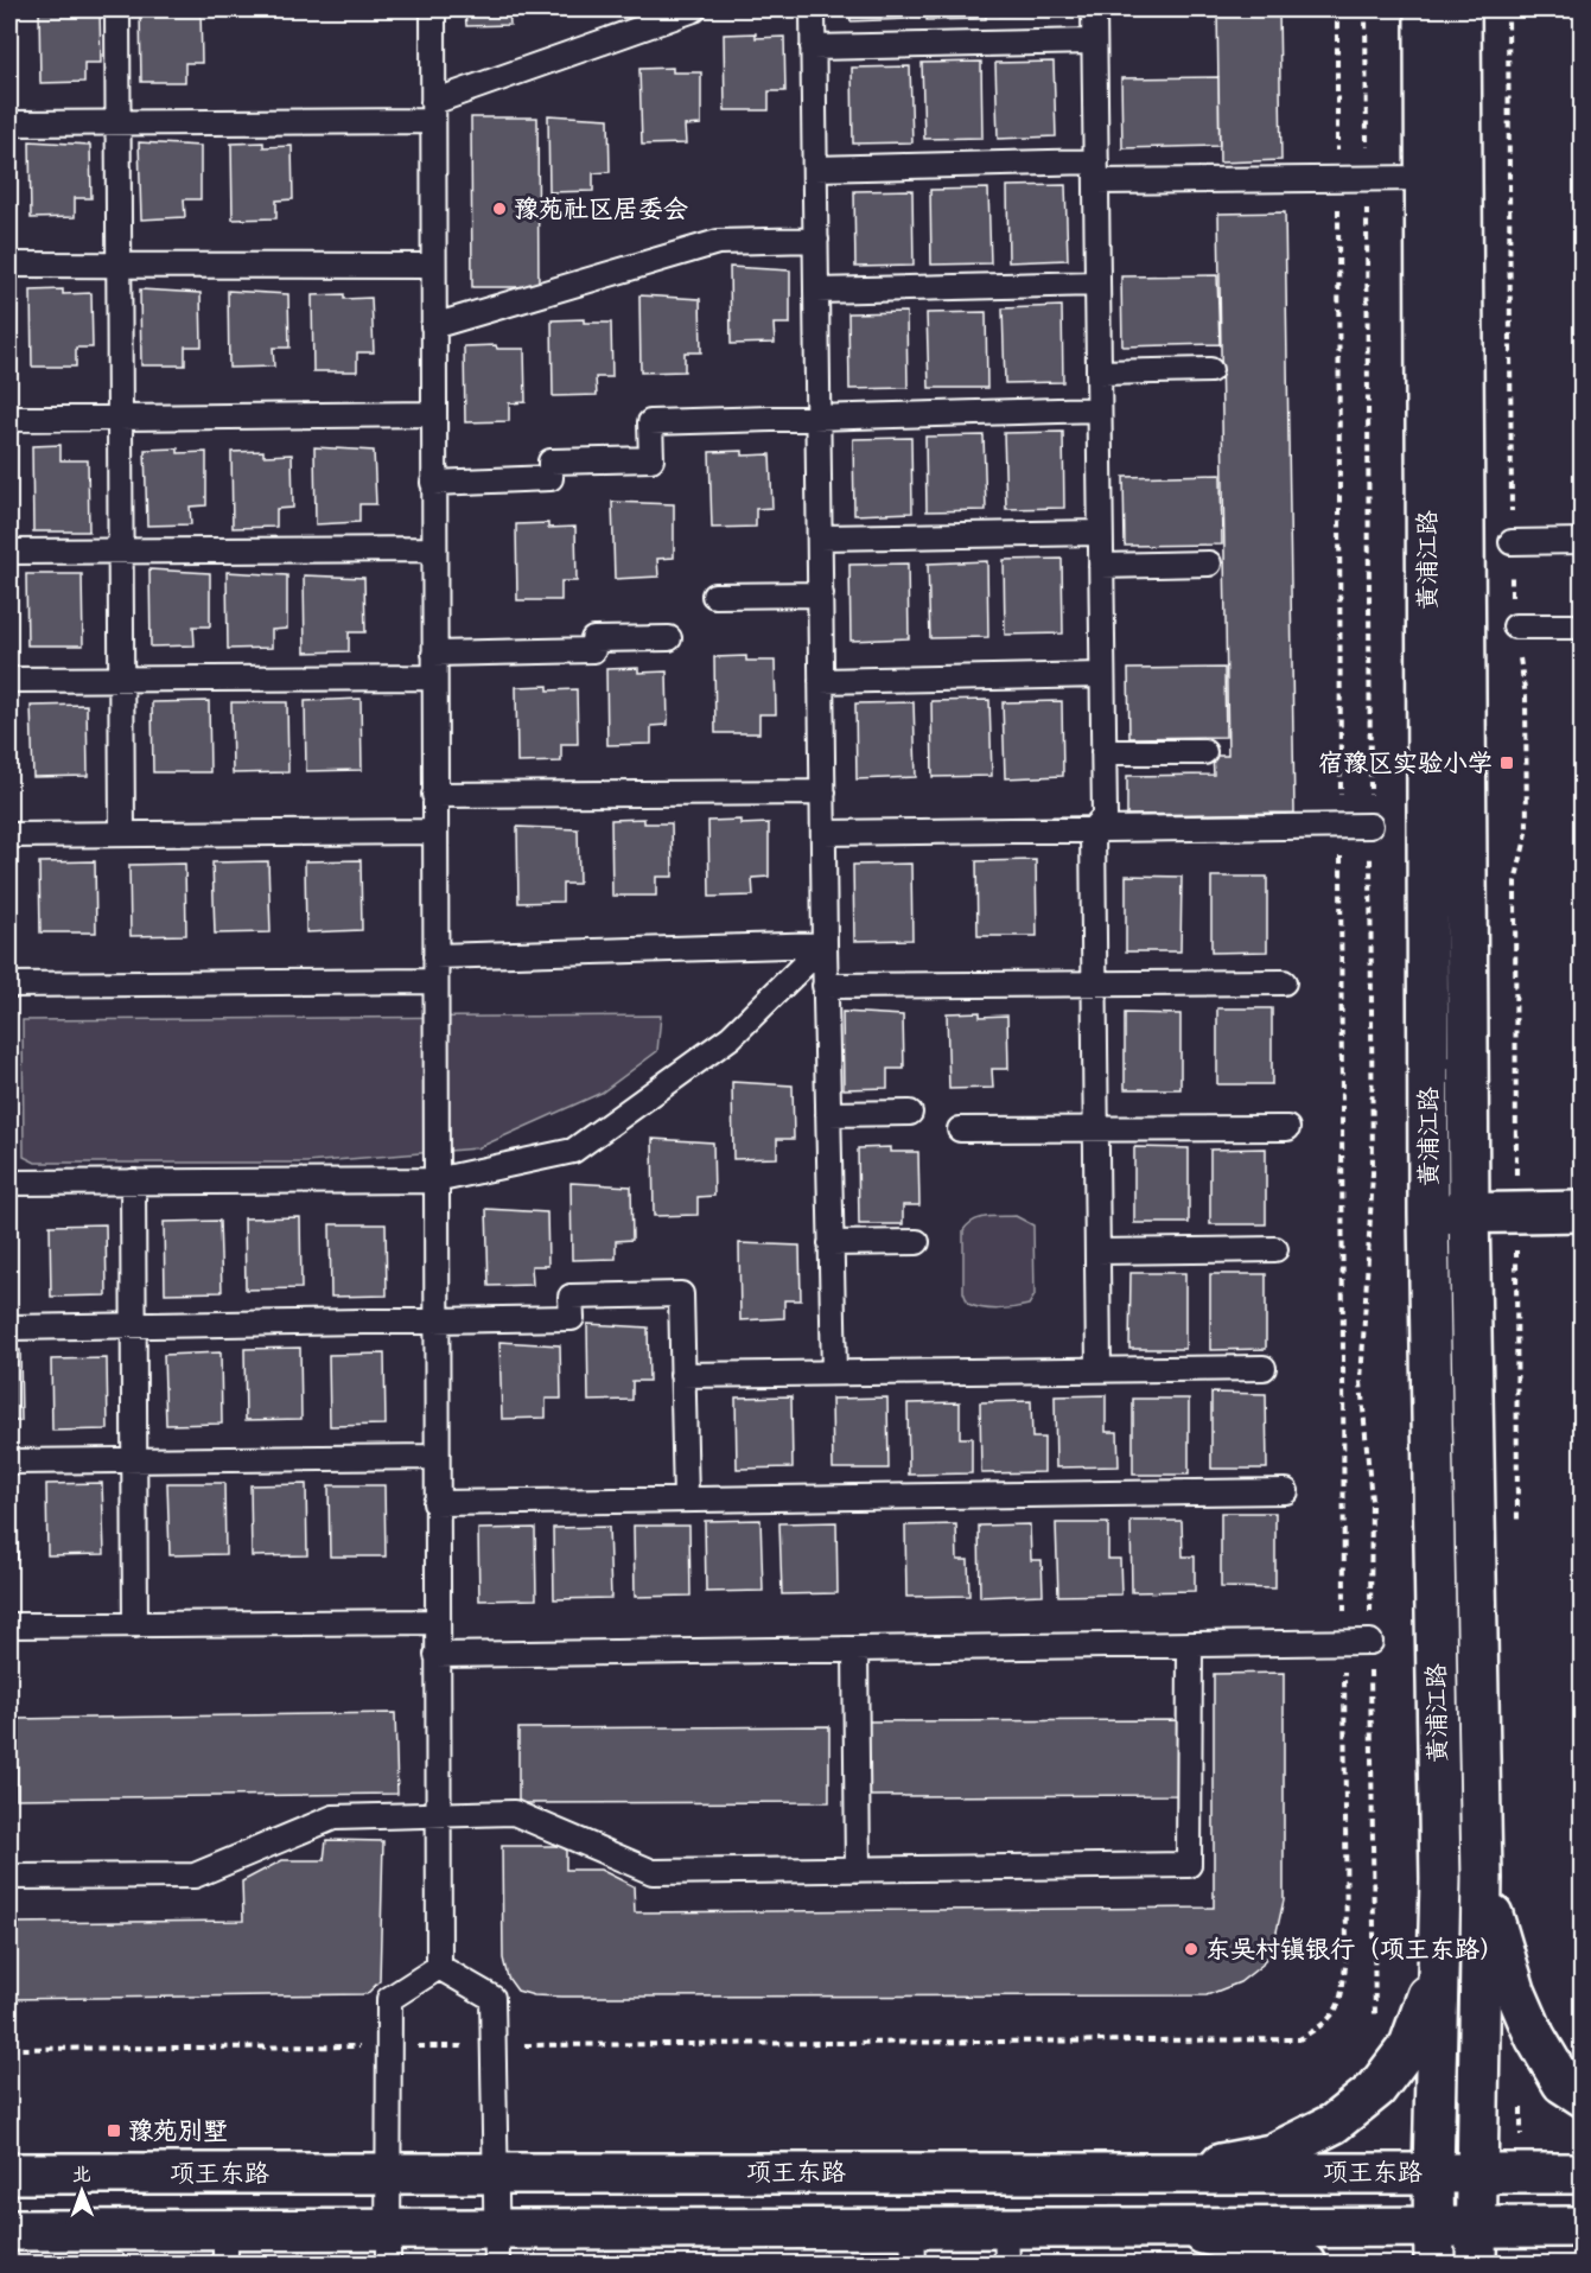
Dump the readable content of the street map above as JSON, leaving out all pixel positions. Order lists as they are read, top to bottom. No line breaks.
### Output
{"streets":{"street":["黄浦江路","项王东路"]},"crossings":[["黄浦江路","项王东路"]],"places":{"other":["豫苑社区居委会","东吴村镇银行（项王东路）"],"transit":["宿豫区实验小学","豫苑别墅"]},"north":"top"}
